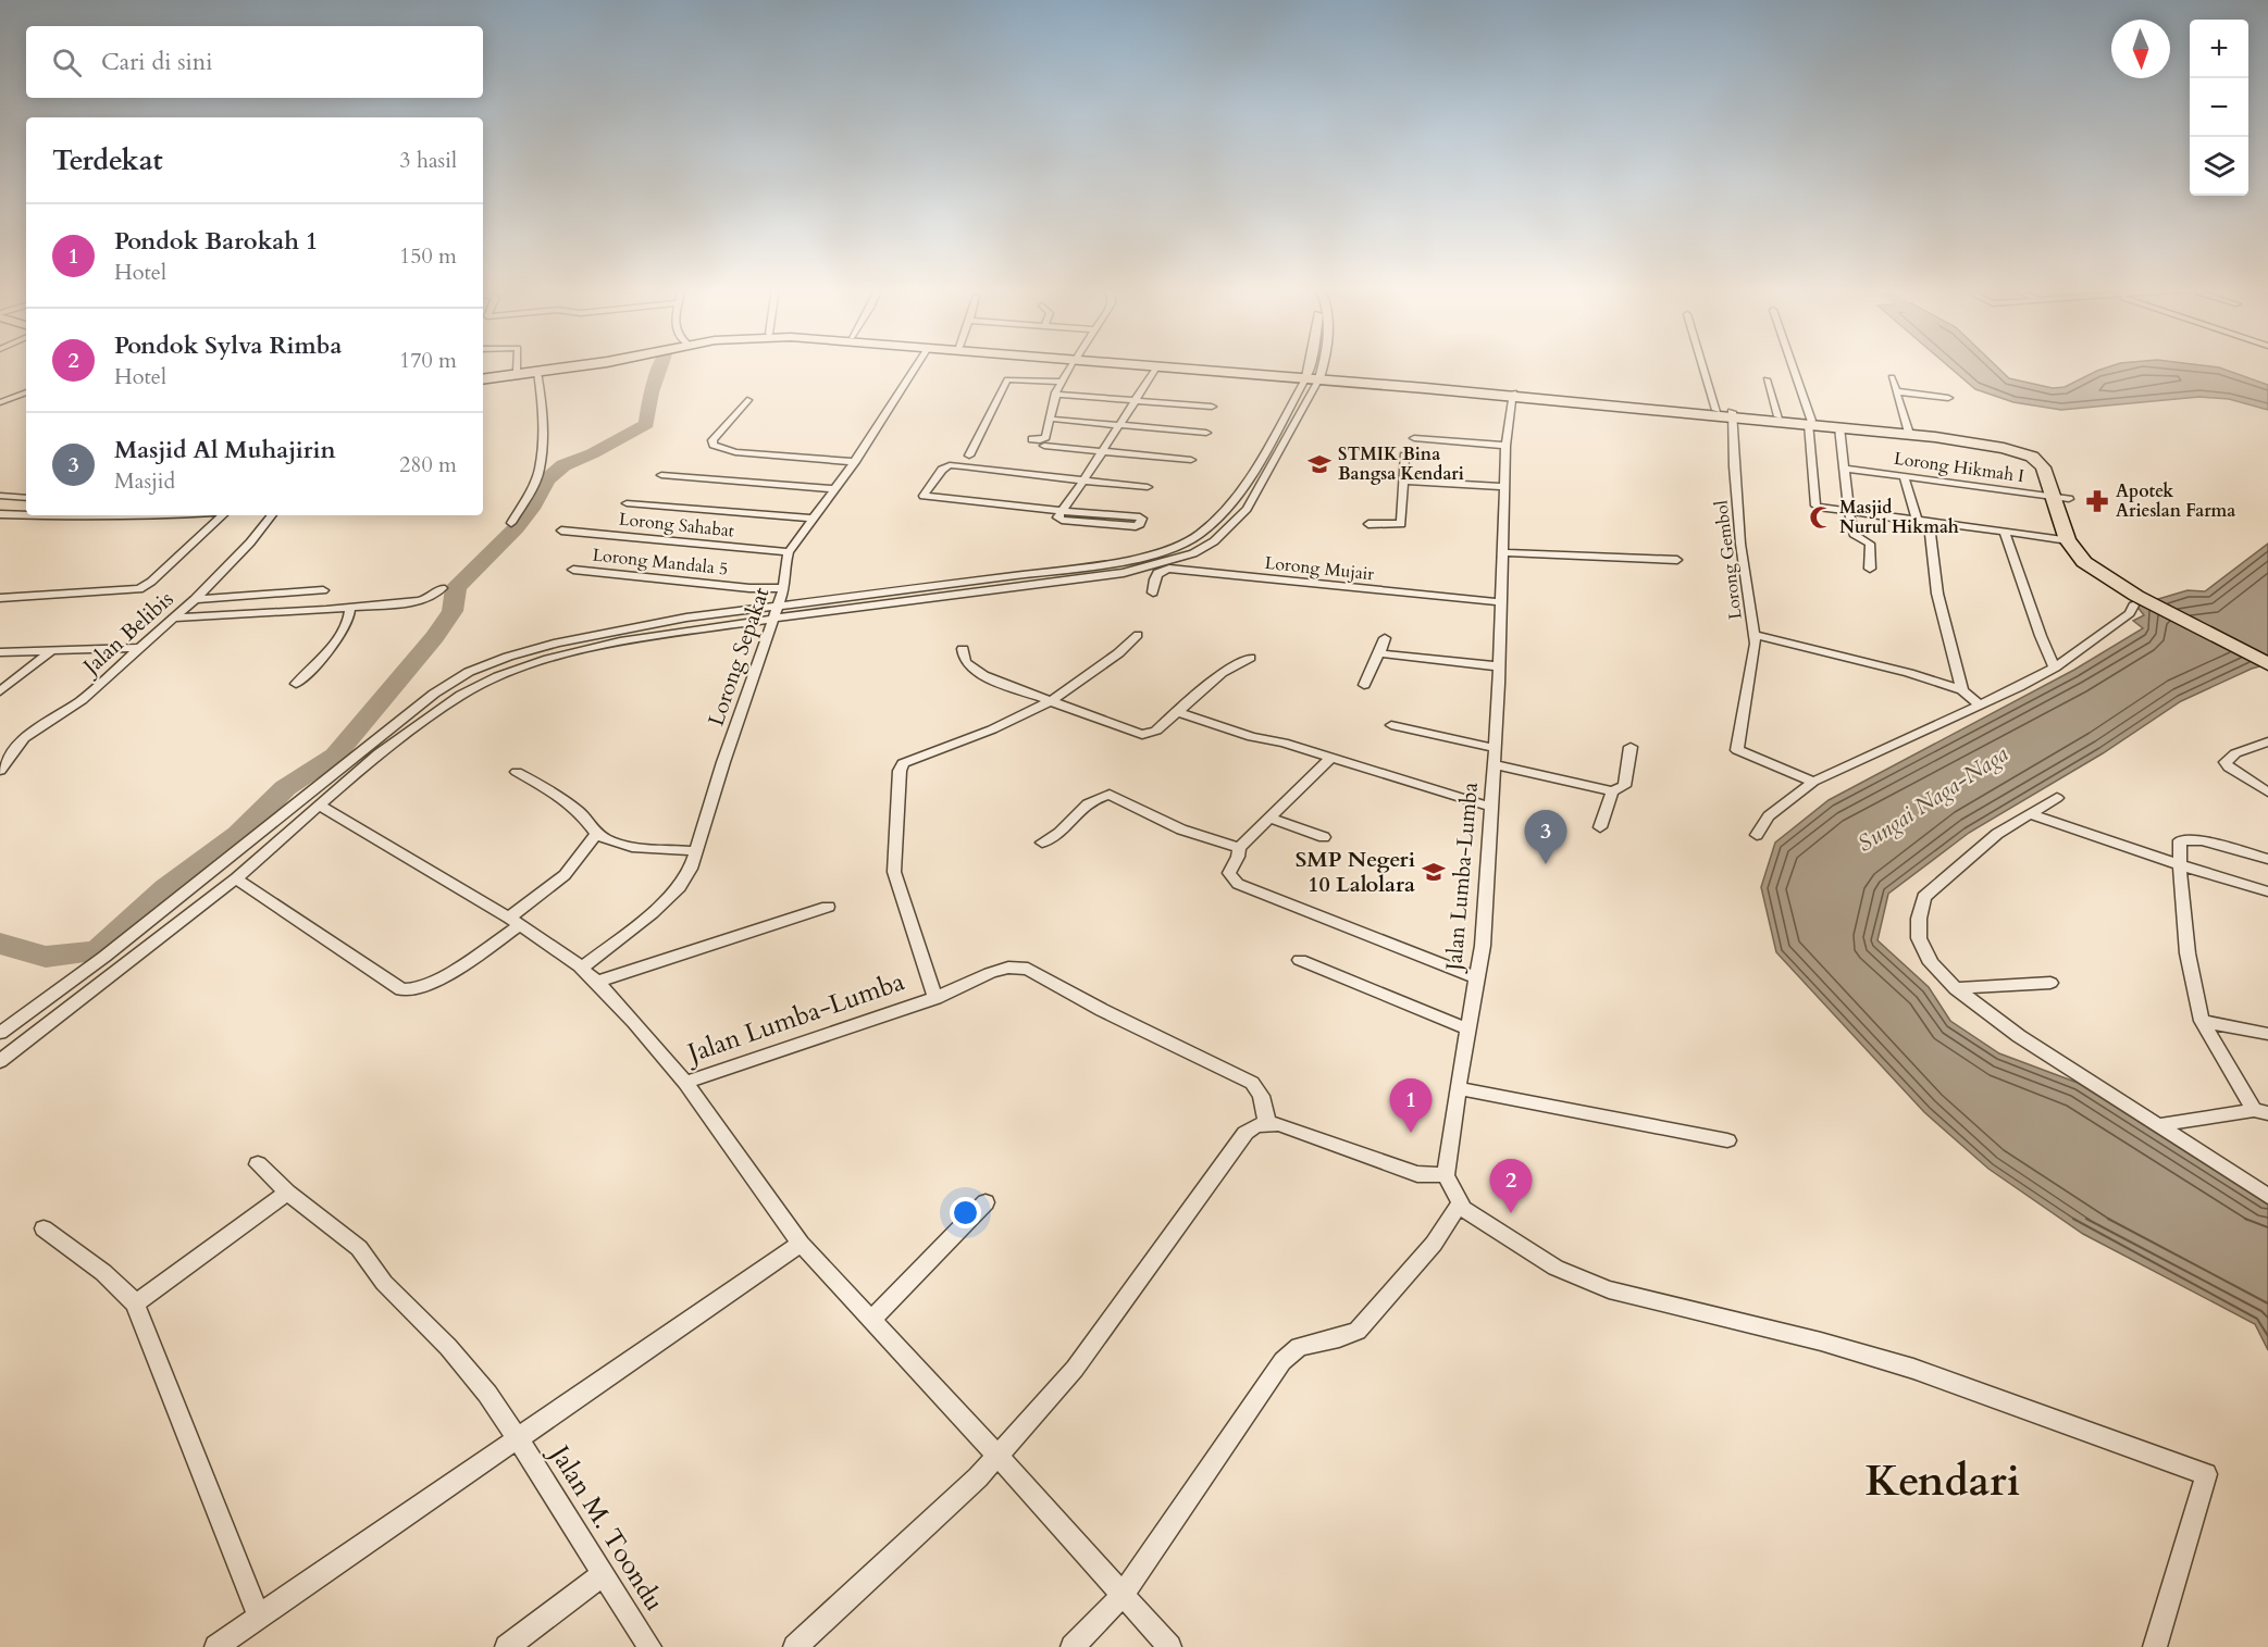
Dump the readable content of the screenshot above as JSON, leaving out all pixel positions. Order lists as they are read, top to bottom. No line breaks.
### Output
{"streets":{"street":["Lorong Hikmah I","Lorong Sahabat","Lorong Gembol","Lorong Mandala 5","Lorong Mujair","Jalan Belibis","Lorong Sepakat","Jalan Lumba-Lumba","Jalan M. Toondu"]},"crossings":[["Lorong Sahabat","Lorong Sepakat"],["Lorong Mandala 5","Lorong Sepakat"],["Lorong Mujair","Jalan Lumba-Lumba"]],"districts":["Kendari"],"water":["Sungai Naga-Naga"],"places":{"school or university":["STMIK Bina Bangsa Kendari","SMP Negeri 10 Lalolara"],"pharmacy":["Apotek Arieslan Farma"],"mosque":["Masjid Nurul Hikmah"]},"north":"bottom","page":{"map_buttons":["+","−"],"search":"Cari di sini","heading":["Terdekat","3 hasil"],"list":[{"mark":"1","name":"Pondok Barokah 1","note":"Hotel","value":"150 m"},{"mark":"2","name":"Pondok Sylva Rimba","note":"Hotel","value":"170 m"},{"mark":"3","name":"Masjid Al Muhajirin","note":"Masjid","value":"280 m"}],"pins":["3","1","2"]}}
